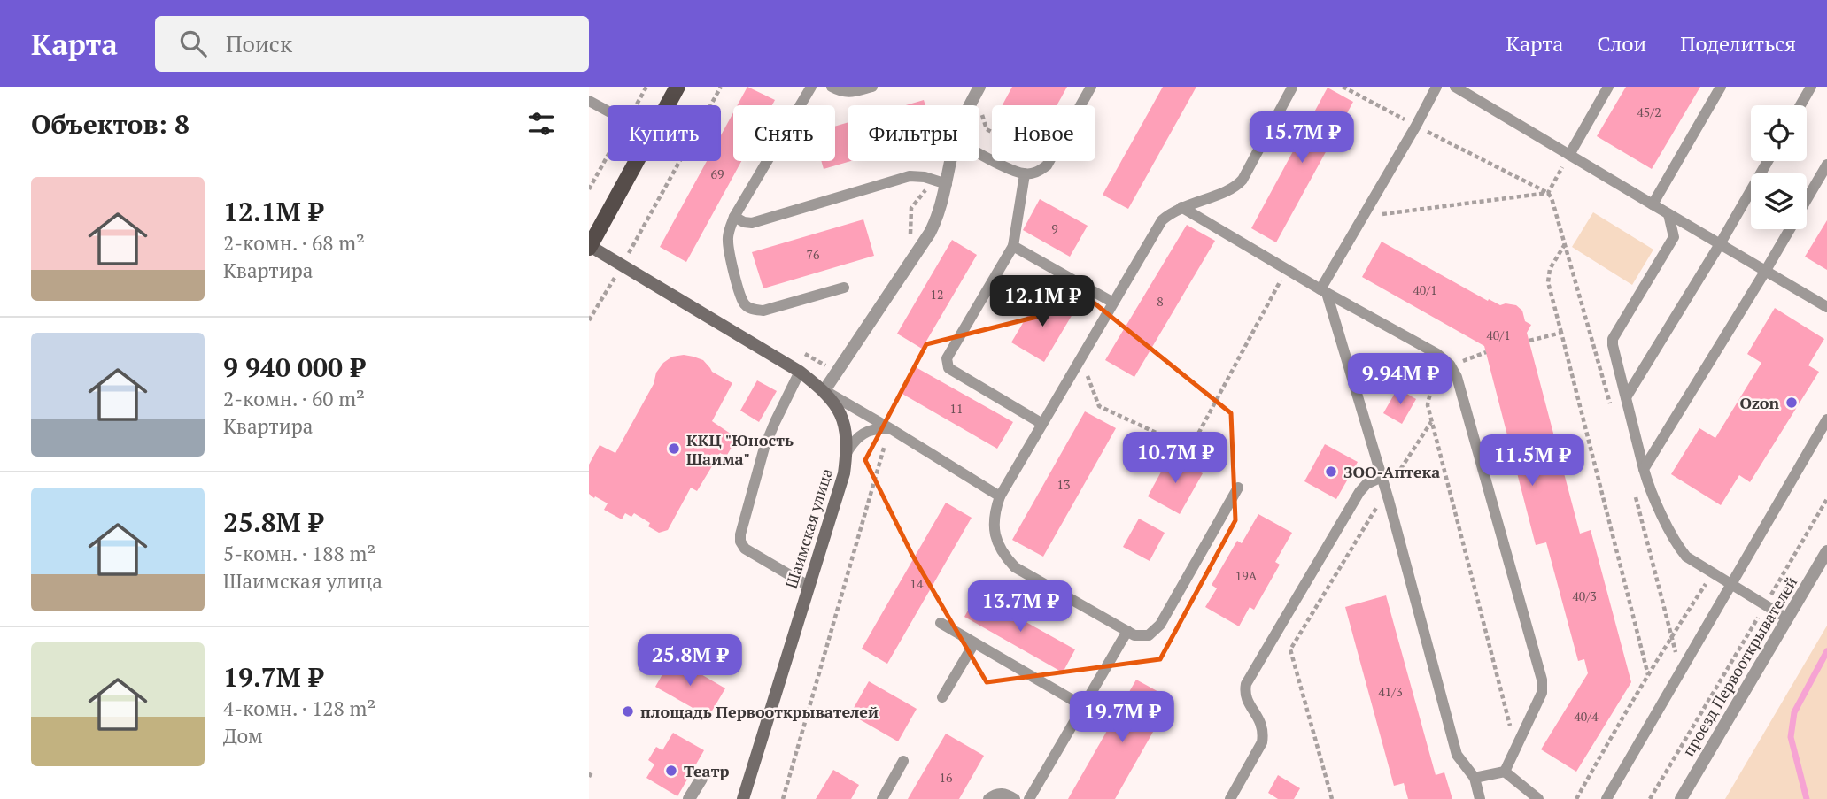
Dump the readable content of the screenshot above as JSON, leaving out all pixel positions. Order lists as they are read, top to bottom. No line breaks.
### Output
{"streets":{"main road":["Шаимская улица"],"street":["проезд Первооткрывателей"]},"places":["Ozon","ККЦ \"Юность Шаима\"","ЗОО-Аптека","площадь Первооткрывателей","Театр"],"house_numbers":["45/2","69","9","76","40/1","12","8","40/1","11","13","19А","14","40/3","41/3","40/4","16"],"page":{"header":"Карта","search":"Поиск","nav":["Карта","Слои","Поделиться"],"heading":"Объектов: 8","chip":["Купить","Снять","Фильтры","Новое"],"price":["15.7M ₽","12.1M ₽","9.94M ₽","10.7M ₽","11.5M ₽","13.7M ₽","25.8M ₽","19.7M ₽"],"list":[{"name":"12.1M ₽","note":"2-комн. · 68 m² · Квартира"},{"name":"9 940 000 ₽","note":"2-комн. · 60 m² · Квартира"},{"name":"25.8M ₽","note":"5-комн. · 188 m² · Шаимская улица"},{"name":"19.7M ₽","note":"4-комн. · 128 m² · Дом"}]}}
